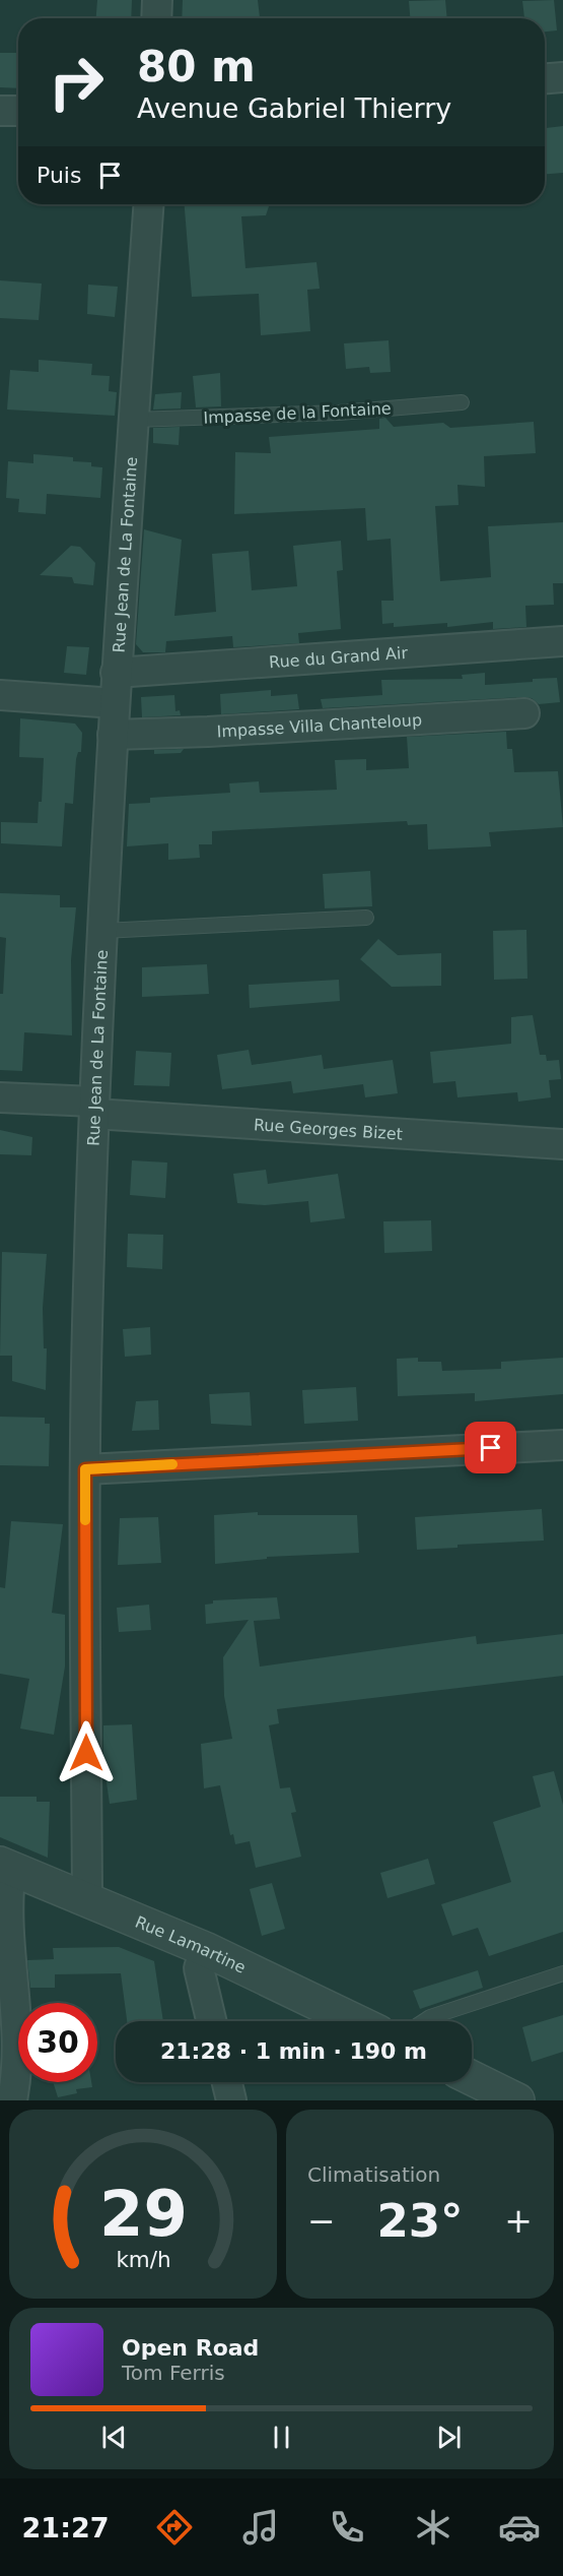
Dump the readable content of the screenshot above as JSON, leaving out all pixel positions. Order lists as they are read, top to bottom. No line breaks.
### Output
{"streets":{"street":["Rue Jean de La Fontaine","Rue du Grand Air","Impasse Villa Chanteloup","Rue Georges Bizet","Rue Lamartine"],"lane":["Impasse de la Fontaine"]},"crossings":[["Impasse de la Fontaine","Rue Jean de La Fontaine"],["Rue Jean de La Fontaine","Rue du Grand Air"],["Rue Jean de La Fontaine","Impasse Villa Chanteloup"],["Rue Jean de La Fontaine","Rue Georges Bizet"],["Rue Jean de La Fontaine","Rue Lamartine"]],"page":{"turn":["80 m","Avenue Gabriel Thierry"],"then":"Puis","limit":"30","trip":"21:28 · 1 min · 190 m","tile":"Climatisation","heat":["−","23°","+"],"song":["Open Road","Tom Ferris"],"tabs":"21:27","gauge":["29","km/h"]}}
